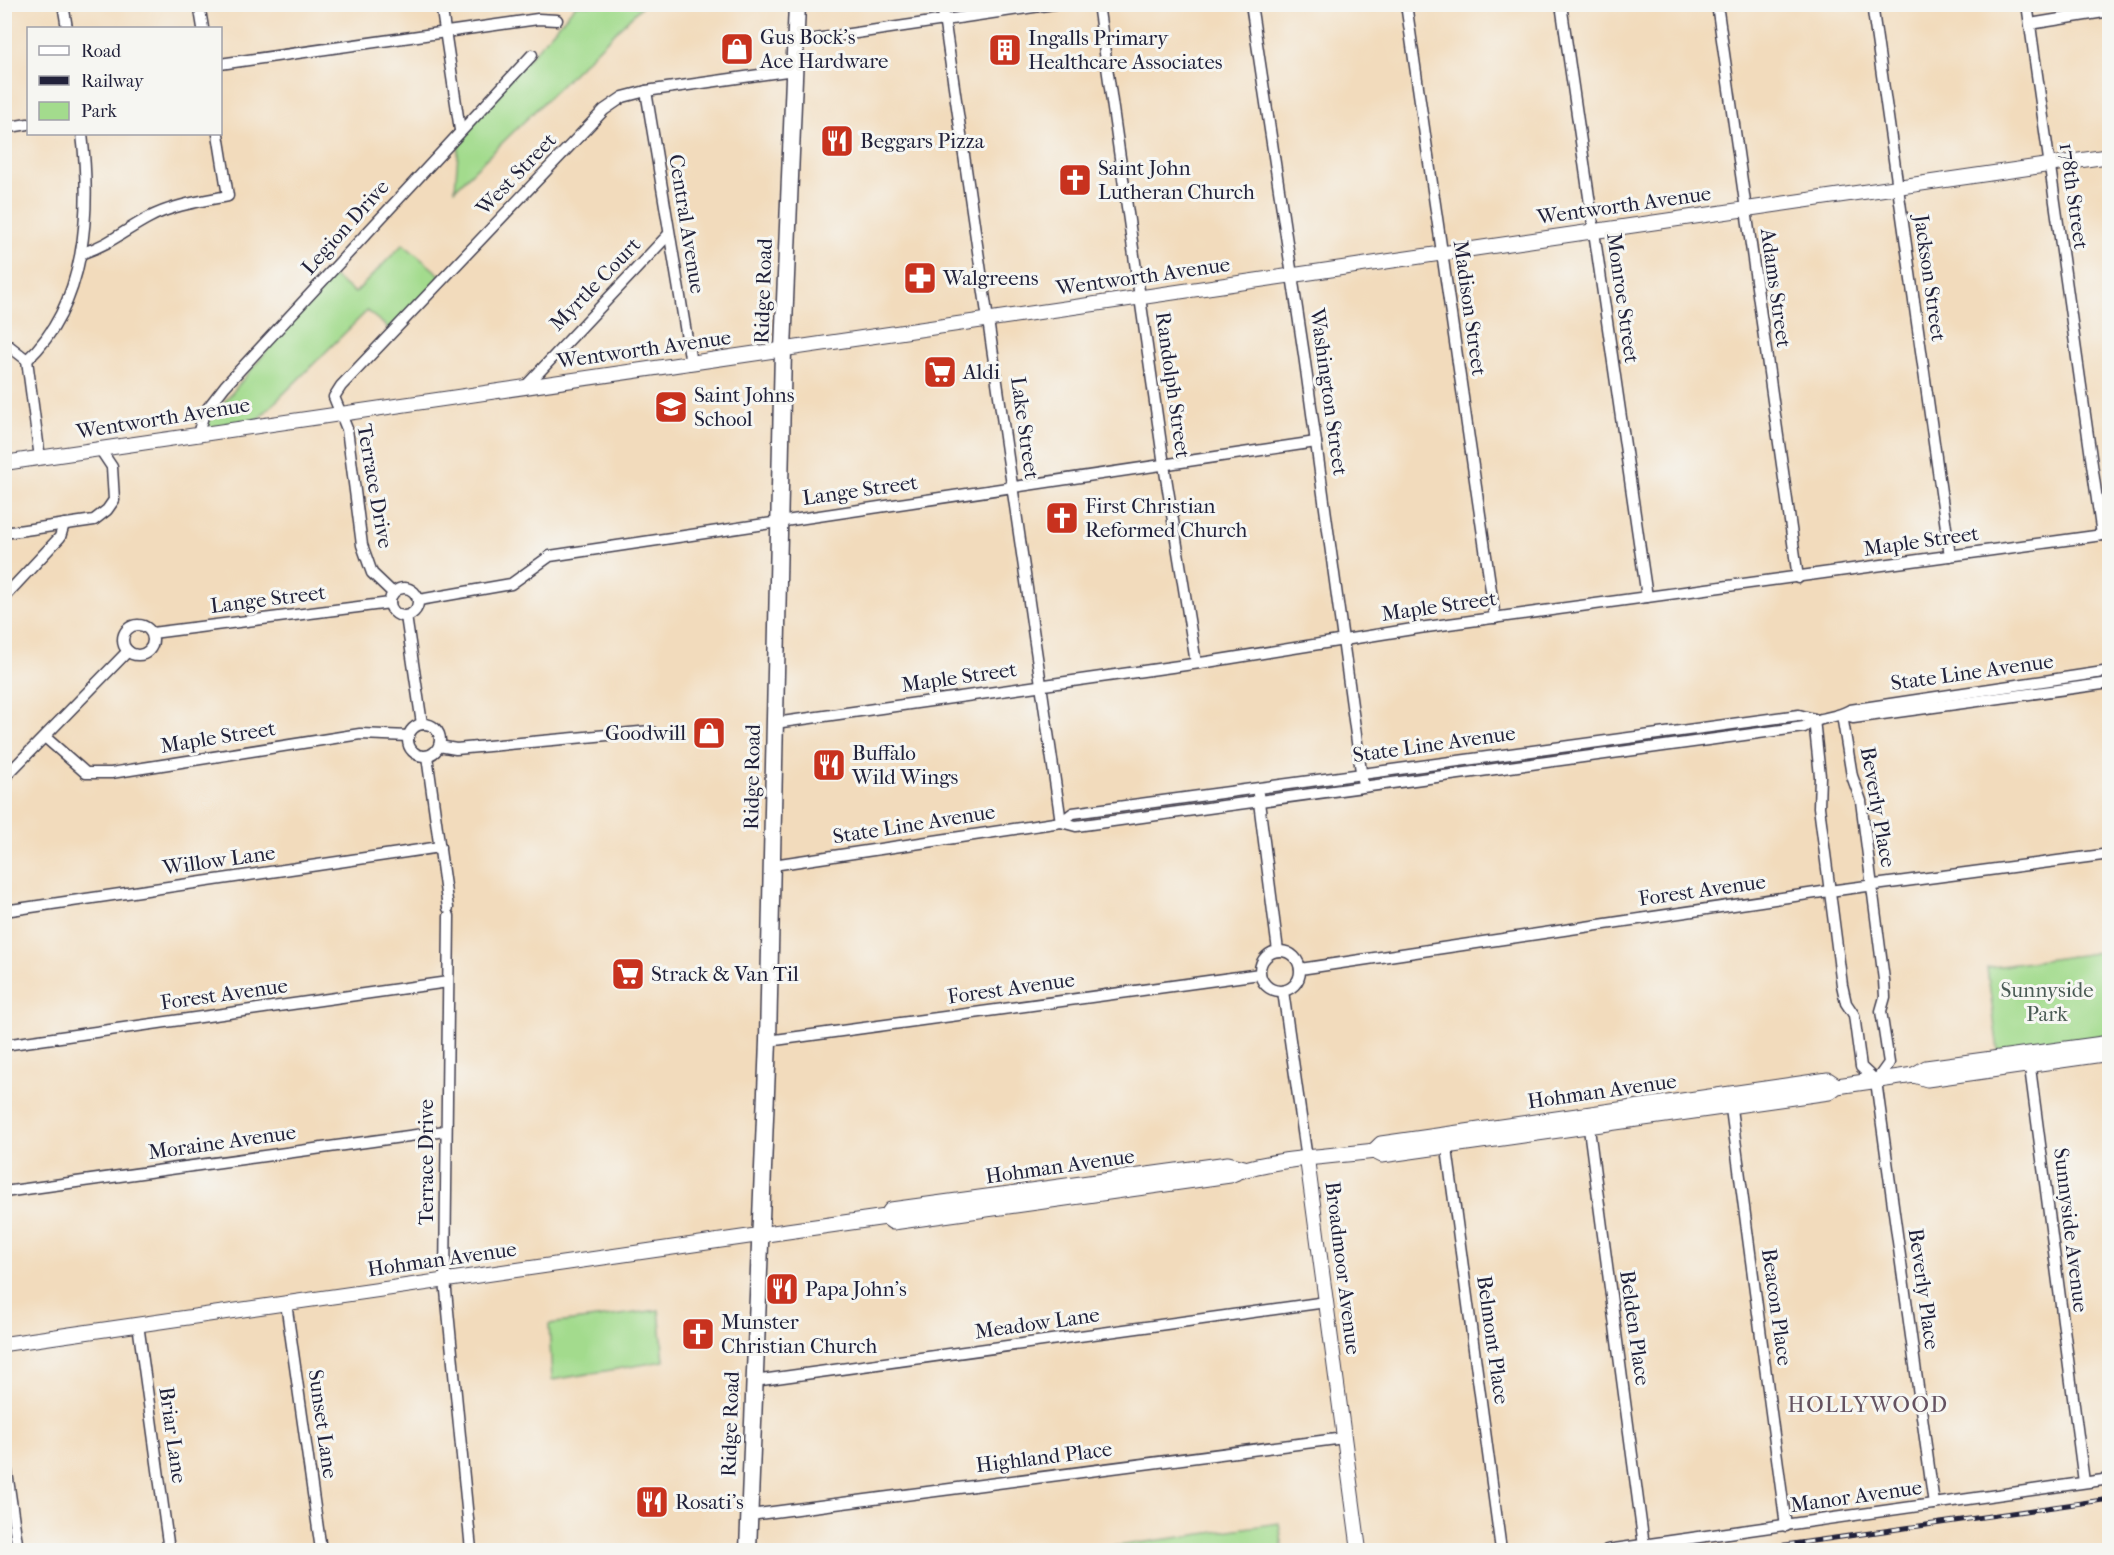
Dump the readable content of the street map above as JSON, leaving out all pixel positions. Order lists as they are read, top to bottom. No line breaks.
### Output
{"streets":{"main road":["Ridge Road","Hohman Avenue"],"street":["West Street","178th Street","Wentworth Avenue","Central Avenue","Legion Drive","Jackson Street","Myrtle Court","Adams Street","Monroe Street","Madison Street","Randolph Street","Washington Street","Lake Street","Terrace Drive","Lange Street","Maple Street","State Line Avenue","Beverly Place","Willow Lane","Forest Avenue","Moraine Avenue","Sunnyside Avenue","Broadmoor Avenue","Beacon Place","Meadow Lane","Belden Place","Belmont Place","Sunset Lane","Briar Lane","Highland Place","Manor Avenue"]},"crossings":[["West Street","Wentworth Avenue"],["West Street","Central Avenue"],["West Street","Ridge Road"],["West Street","Terrace Drive"],["178th Street","Wentworth Avenue"],["178th Street","Maple Street"],["Wentworth Avenue","Central Avenue"],["Wentworth Avenue","Legion Drive"],["Wentworth Avenue","Jackson Street"],["Wentworth Avenue","Myrtle Court"],["Wentworth Avenue","Adams Street"],["Wentworth Avenue","Ridge Road"],["Wentworth Avenue","Monroe Street"],["Wentworth Avenue","Madison Street"],["Wentworth Avenue","Randolph Street"],["Wentworth Avenue","Washington Street"],["Wentworth Avenue","Lake Street"],["Wentworth Avenue","Terrace Drive"],["Central Avenue","Myrtle Court"],["Jackson Street","Maple Street"],["Adams Street","Maple Street"],["Ridge Road","Lange Street"],["Ridge Road","Maple Street"],["Ridge Road","State Line Avenue"],["Ridge Road","Forest Avenue"],["Ridge Road","Hohman Avenue"],["Ridge Road","Meadow Lane"],["Ridge Road","Highland Place"],["Monroe Street","Maple Street"],["Madison Street","Maple Street"],["Randolph Street","Lange Street"],["Randolph Street","Maple Street"],["Washington Street","Lange Street"],["Washington Street","Maple Street"],["Washington Street","State Line Avenue"],["Lake Street","Lange Street"],["Lake Street","Maple Street"],["Lake Street","State Line Avenue"],["Terrace Drive","Lange Street"],["Terrace Drive","Maple Street"],["Terrace Drive","Willow Lane"],["Terrace Drive","Forest Avenue"],["Terrace Drive","Hohman Avenue"],["Terrace Drive","Moraine Avenue"],["State Line Avenue","Beverly Place"],["Beverly Place","Forest Avenue"],["Beverly Place","Hohman Avenue"],["Beverly Place","Manor Avenue"],["Forest Avenue","Broadmoor Avenue"],["Hohman Avenue","Sunnyside Avenue"],["Hohman Avenue","Broadmoor Avenue"],["Hohman Avenue","Beacon Place"],["Hohman Avenue","Belden Place"],["Hohman Avenue","Belmont Place"],["Hohman Avenue","Sunset Lane"],["Hohman Avenue","Briar Lane"],["Sunnyside Avenue","Manor Avenue"],["Broadmoor Avenue","Meadow Lane"],["Broadmoor Avenue","Highland Place"],["Beacon Place","Manor Avenue"],["Belden Place","Manor Avenue"]],"districts":["HOLLYWOOD"],"parks":["Sunnyside Park"],"places":{"shop":["Gus Bock's Ace Hardware","Goodwill"],"building":["Ingalls Primary Healthcare Associates"],"restaurant":["Beggars Pizza","Buffalo Wild Wings","Papa John's","Rosati's"],"church":["Saint John Lutheran Church","First Christian Reformed Church","Munster Christian Church"],"pharmacy":["Walgreens"],"supermarket":["Aldi","Strack & Van Til"],"school or university":["Saint Johns School"]},"legend":["Road","Railway","Park"]}
